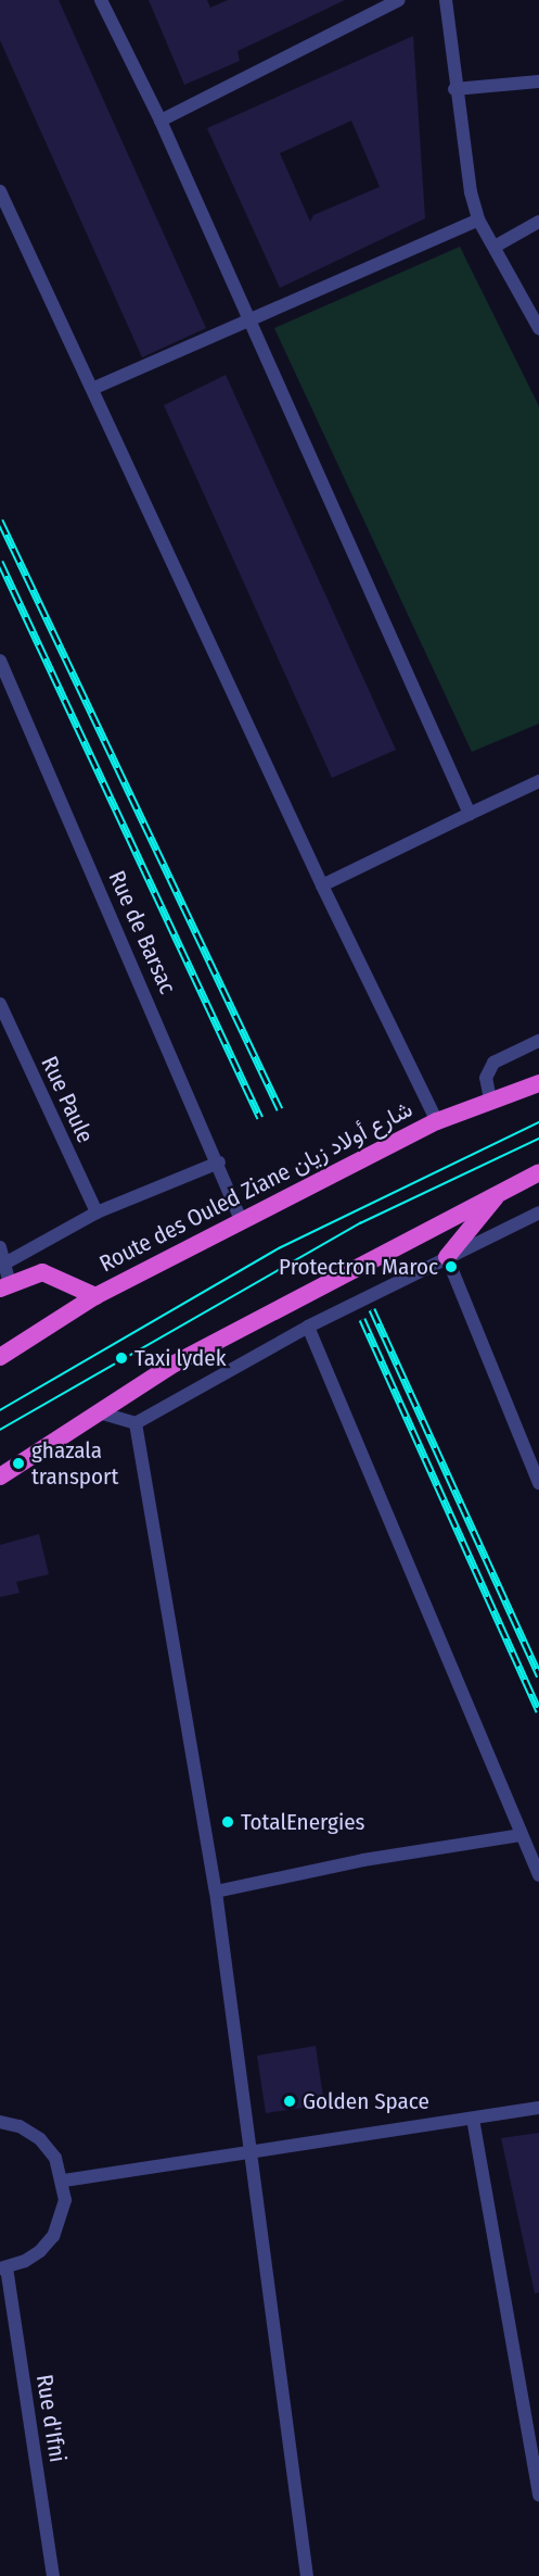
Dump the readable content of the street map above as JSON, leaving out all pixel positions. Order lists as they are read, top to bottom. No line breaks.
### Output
{"streets":{"highway":["Route des Ouled Ziane شارع أولاد زيان"],"street":["Rue de Barsac","Rue Paule","Rue d'Ifni"]},"crossings":[["Rue de Barsac","Route des Ouled Ziane شارع أولاد زيان"]],"places":["Protectron Maroc","Taxi lydek","ghazala transport","TotalEnergies","Golden Space"]}
